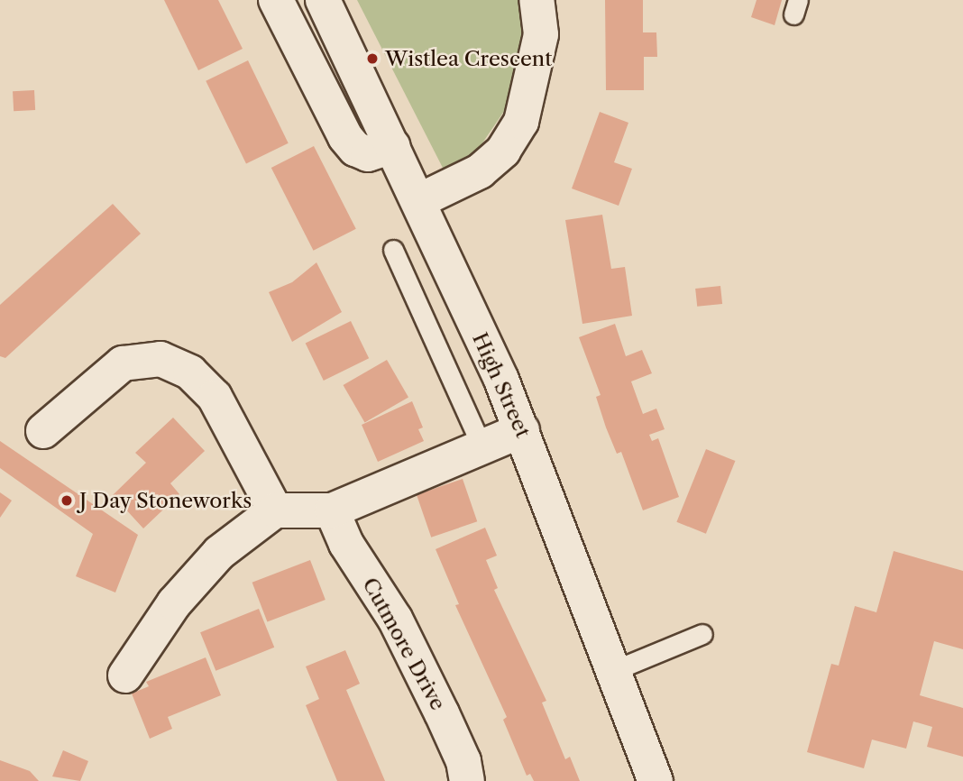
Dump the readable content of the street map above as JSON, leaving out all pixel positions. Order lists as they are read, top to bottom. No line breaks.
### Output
{"streets":{"street":["High Street","Cutmore Drive"]},"places":["Wistlea Crescent","J Day Stoneworks"]}
